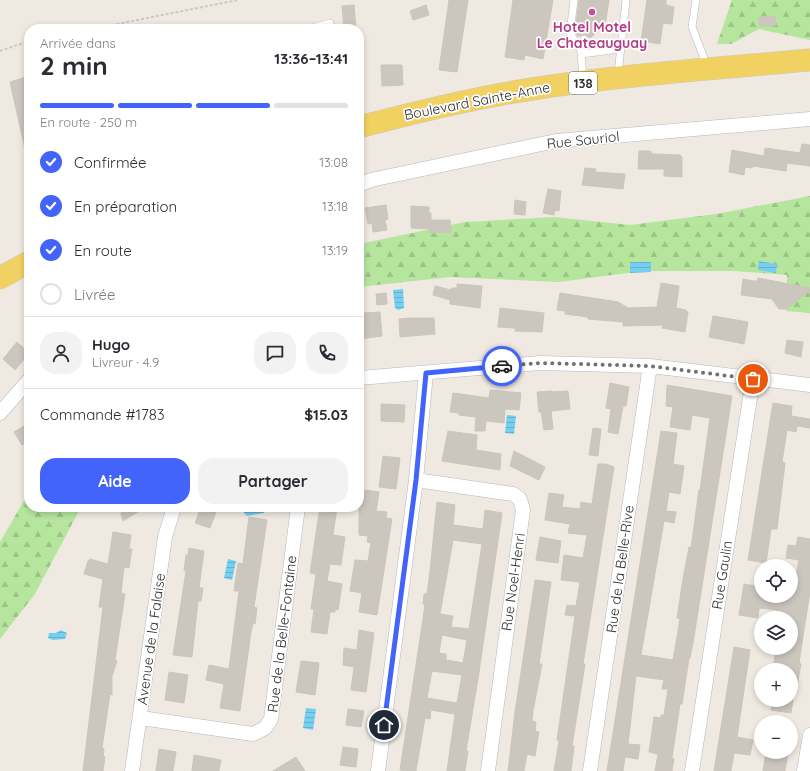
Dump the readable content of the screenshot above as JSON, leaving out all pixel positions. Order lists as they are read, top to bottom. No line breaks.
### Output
{"streets":{"main road":["138","Boulevard Sainte-Anne"],"street":["Rue Sauriol","Rue de la Belle-Rive","Rue Gaulin","Rue Noel-Henri","Rue de la Belle-Fontaine","Avenue de la Falaise"]},"crossings":[["Rue de la Belle-Fontaine","Avenue de la Falaise"]],"places":["Hotel Motel Le Chateauguay"],"page":{"heading":["2 min","Arrivée dans","13:36–13:41"],"panel":["Hugo","Livreur · 4.9","Commande #1783","$15.03"],"bar":"En route · 250 m","list":[["Confirmée","13:08"],["En préparation","13:18"],["En route","13:19"],"Livrée"],"buttons":["Aide","Partager"],"map_buttons":["+","−"]}}
